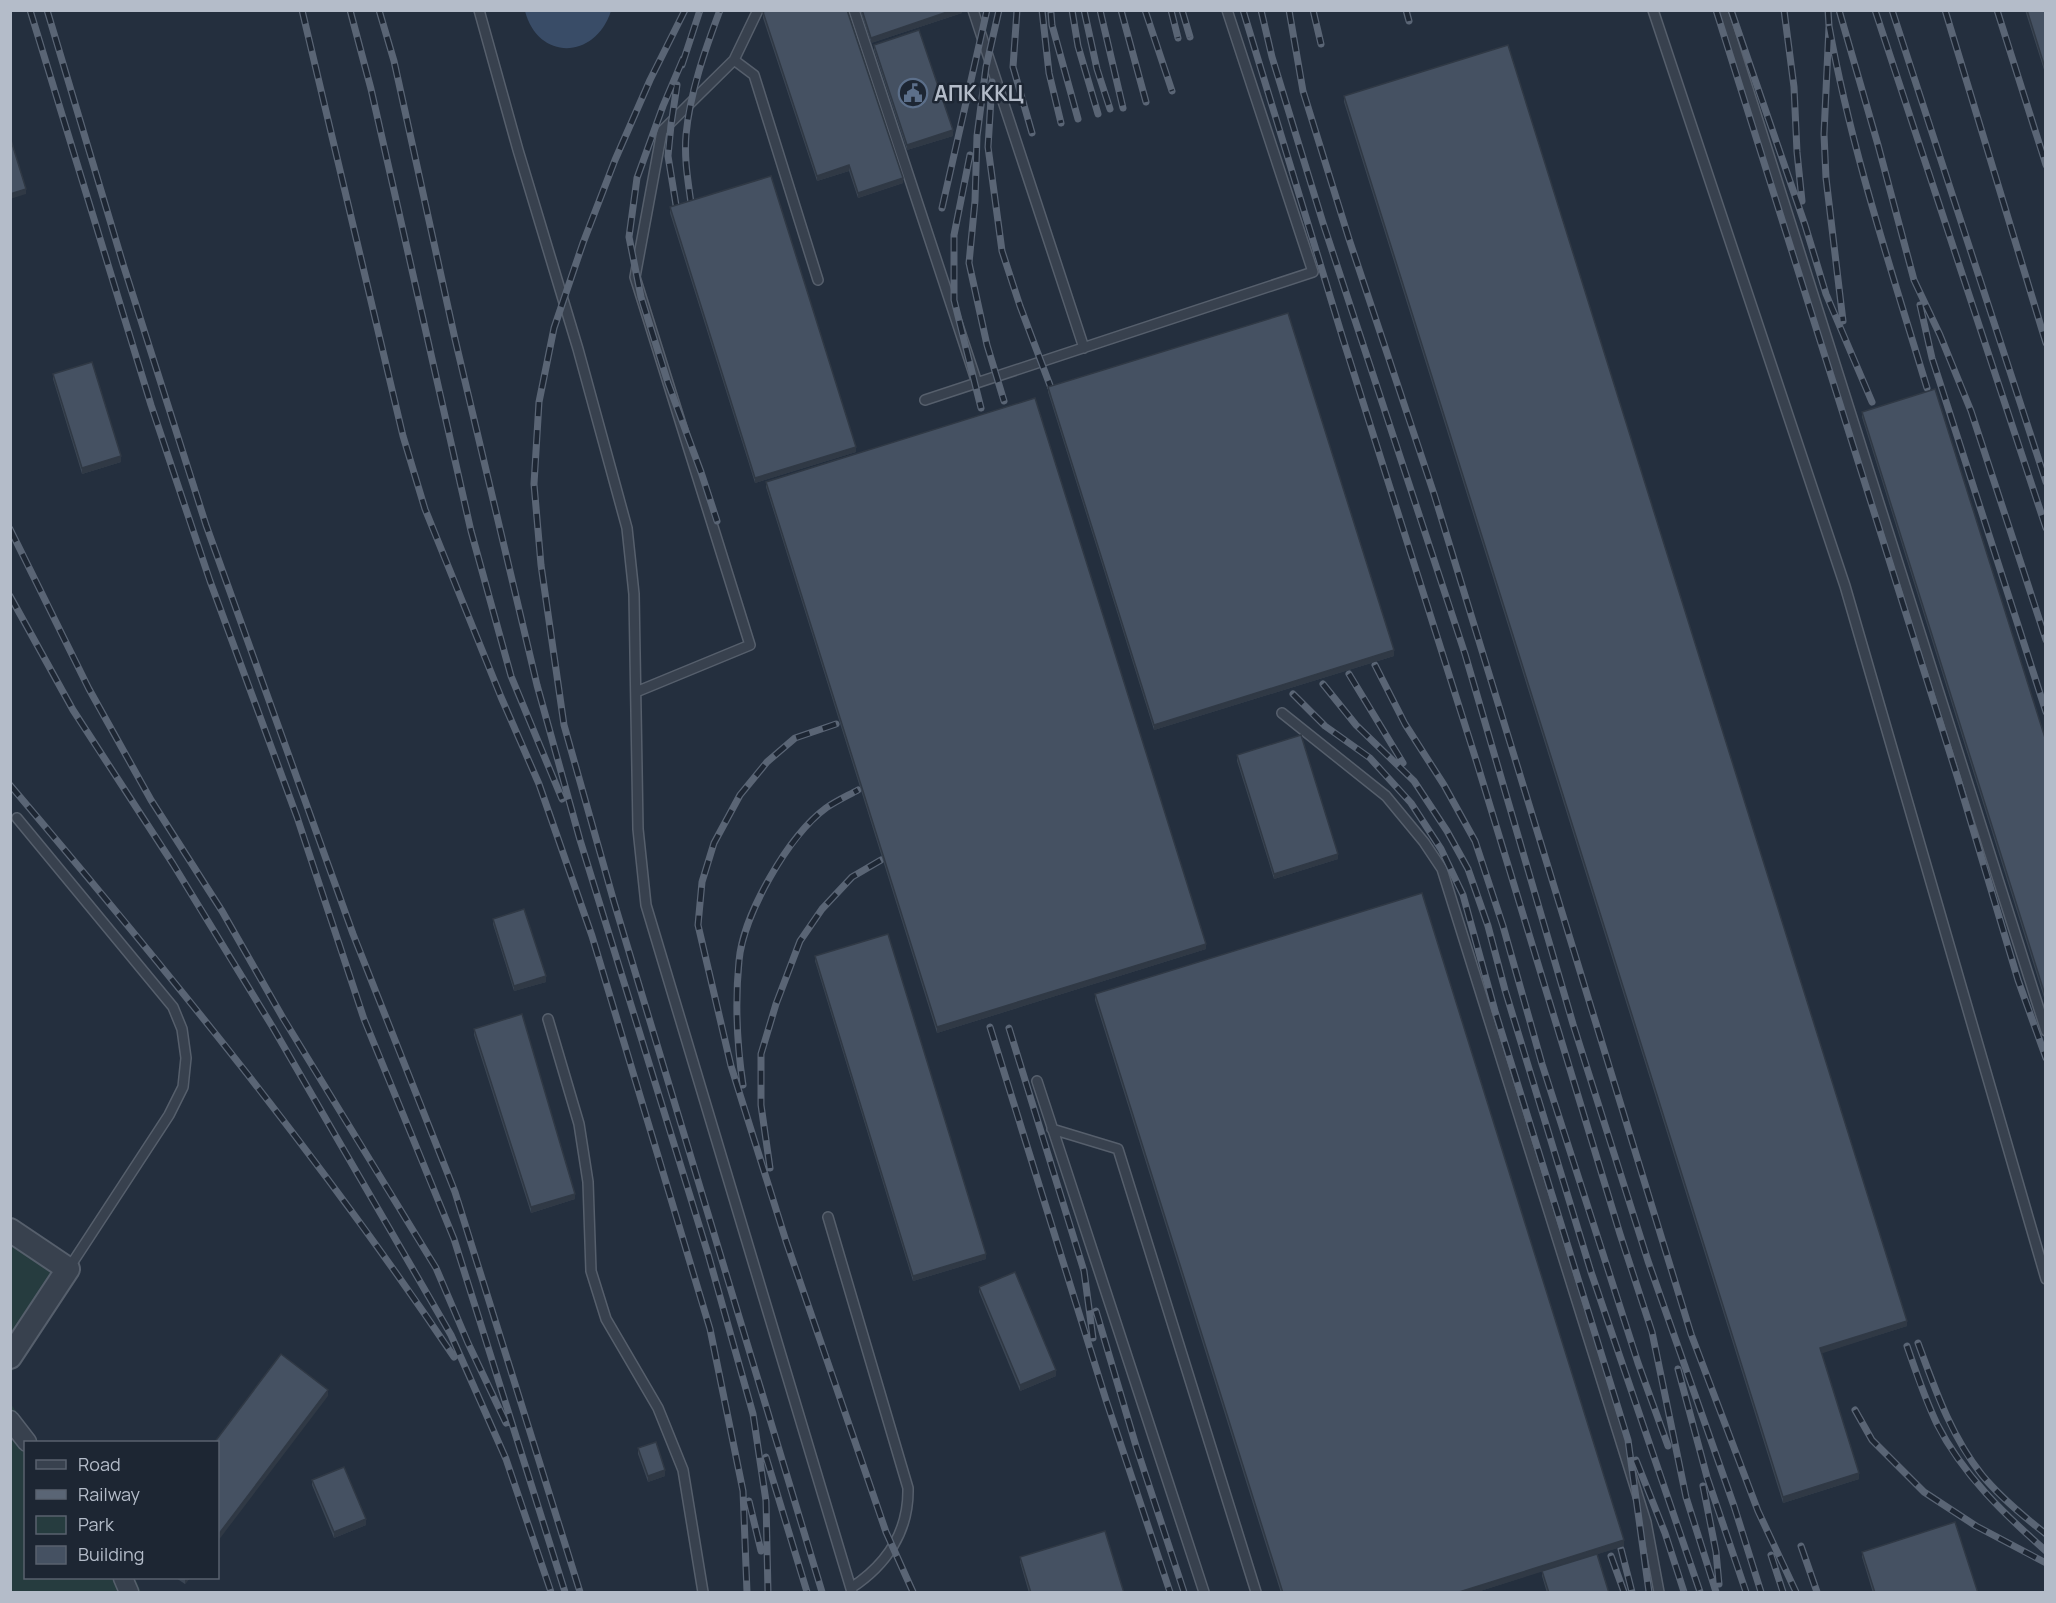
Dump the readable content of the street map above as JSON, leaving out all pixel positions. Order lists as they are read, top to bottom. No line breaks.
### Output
{"places":{"public building":["АПК ККЦ"]},"legend":["Road","Railway","Park","Building"]}
